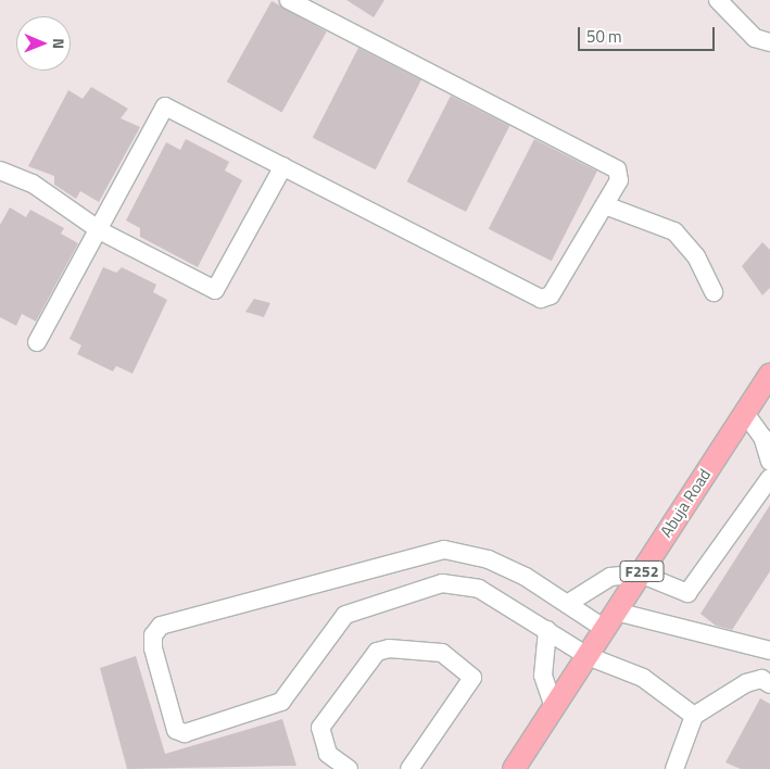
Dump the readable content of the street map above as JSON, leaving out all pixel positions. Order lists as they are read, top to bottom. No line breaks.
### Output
{"streets":{"main road":["Abuja Road","F252"]},"scale_bar":"50 m","north":"right"}
